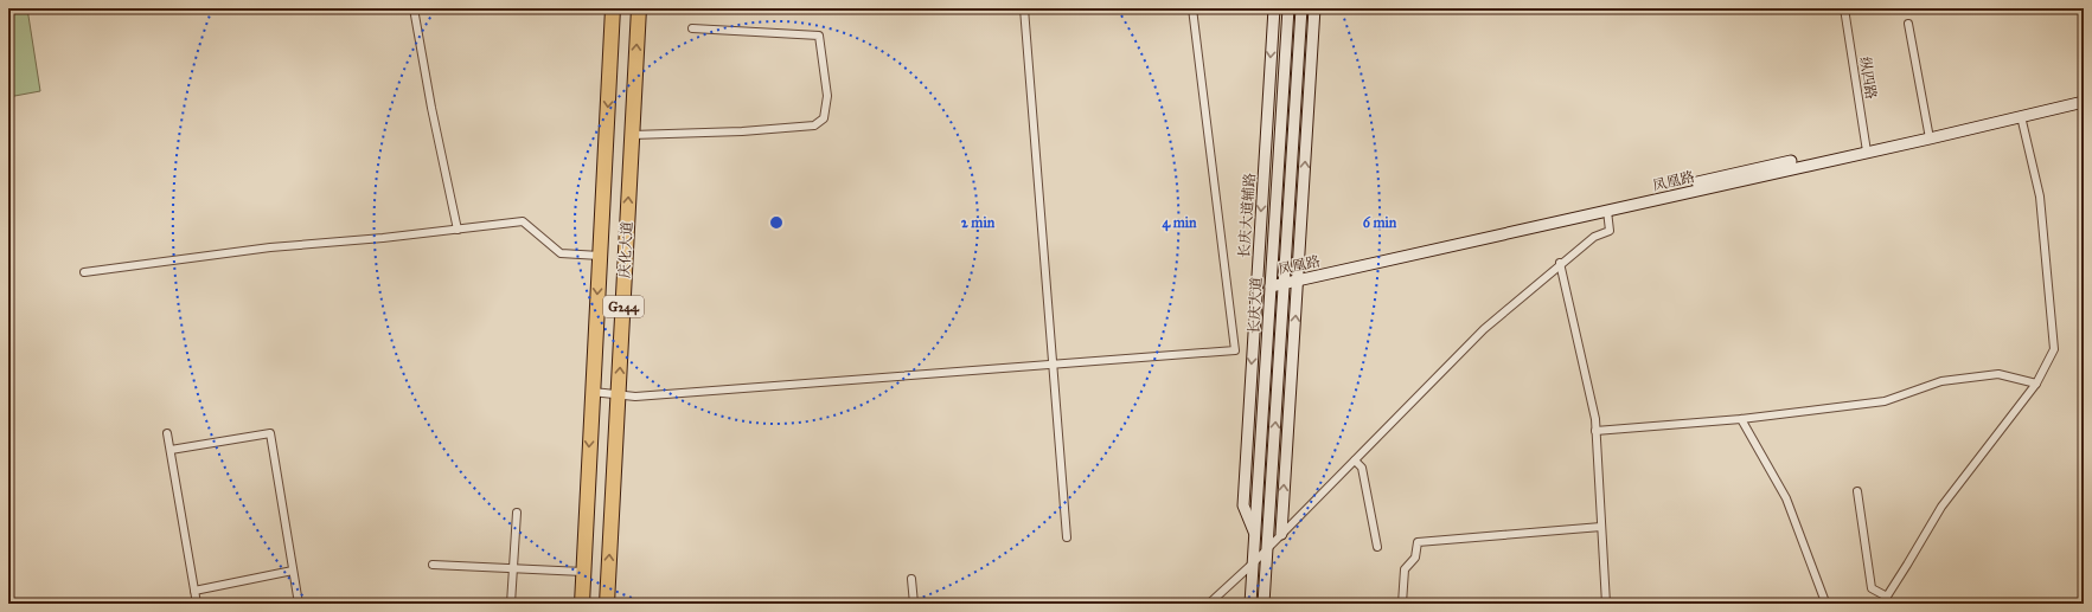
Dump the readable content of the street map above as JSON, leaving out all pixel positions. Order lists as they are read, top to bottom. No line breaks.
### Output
{"streets":{"highway":["庆化大道","G244"],"street":["纵四路","凤凰路","长庆大道辅路","长庆大道"]},"crossings":[["纵四路","凤凰路"],["凤凰路","长庆大道"],["长庆大道辅路","长庆大道"]],"rings":["2 min","4 min","6 min"]}
